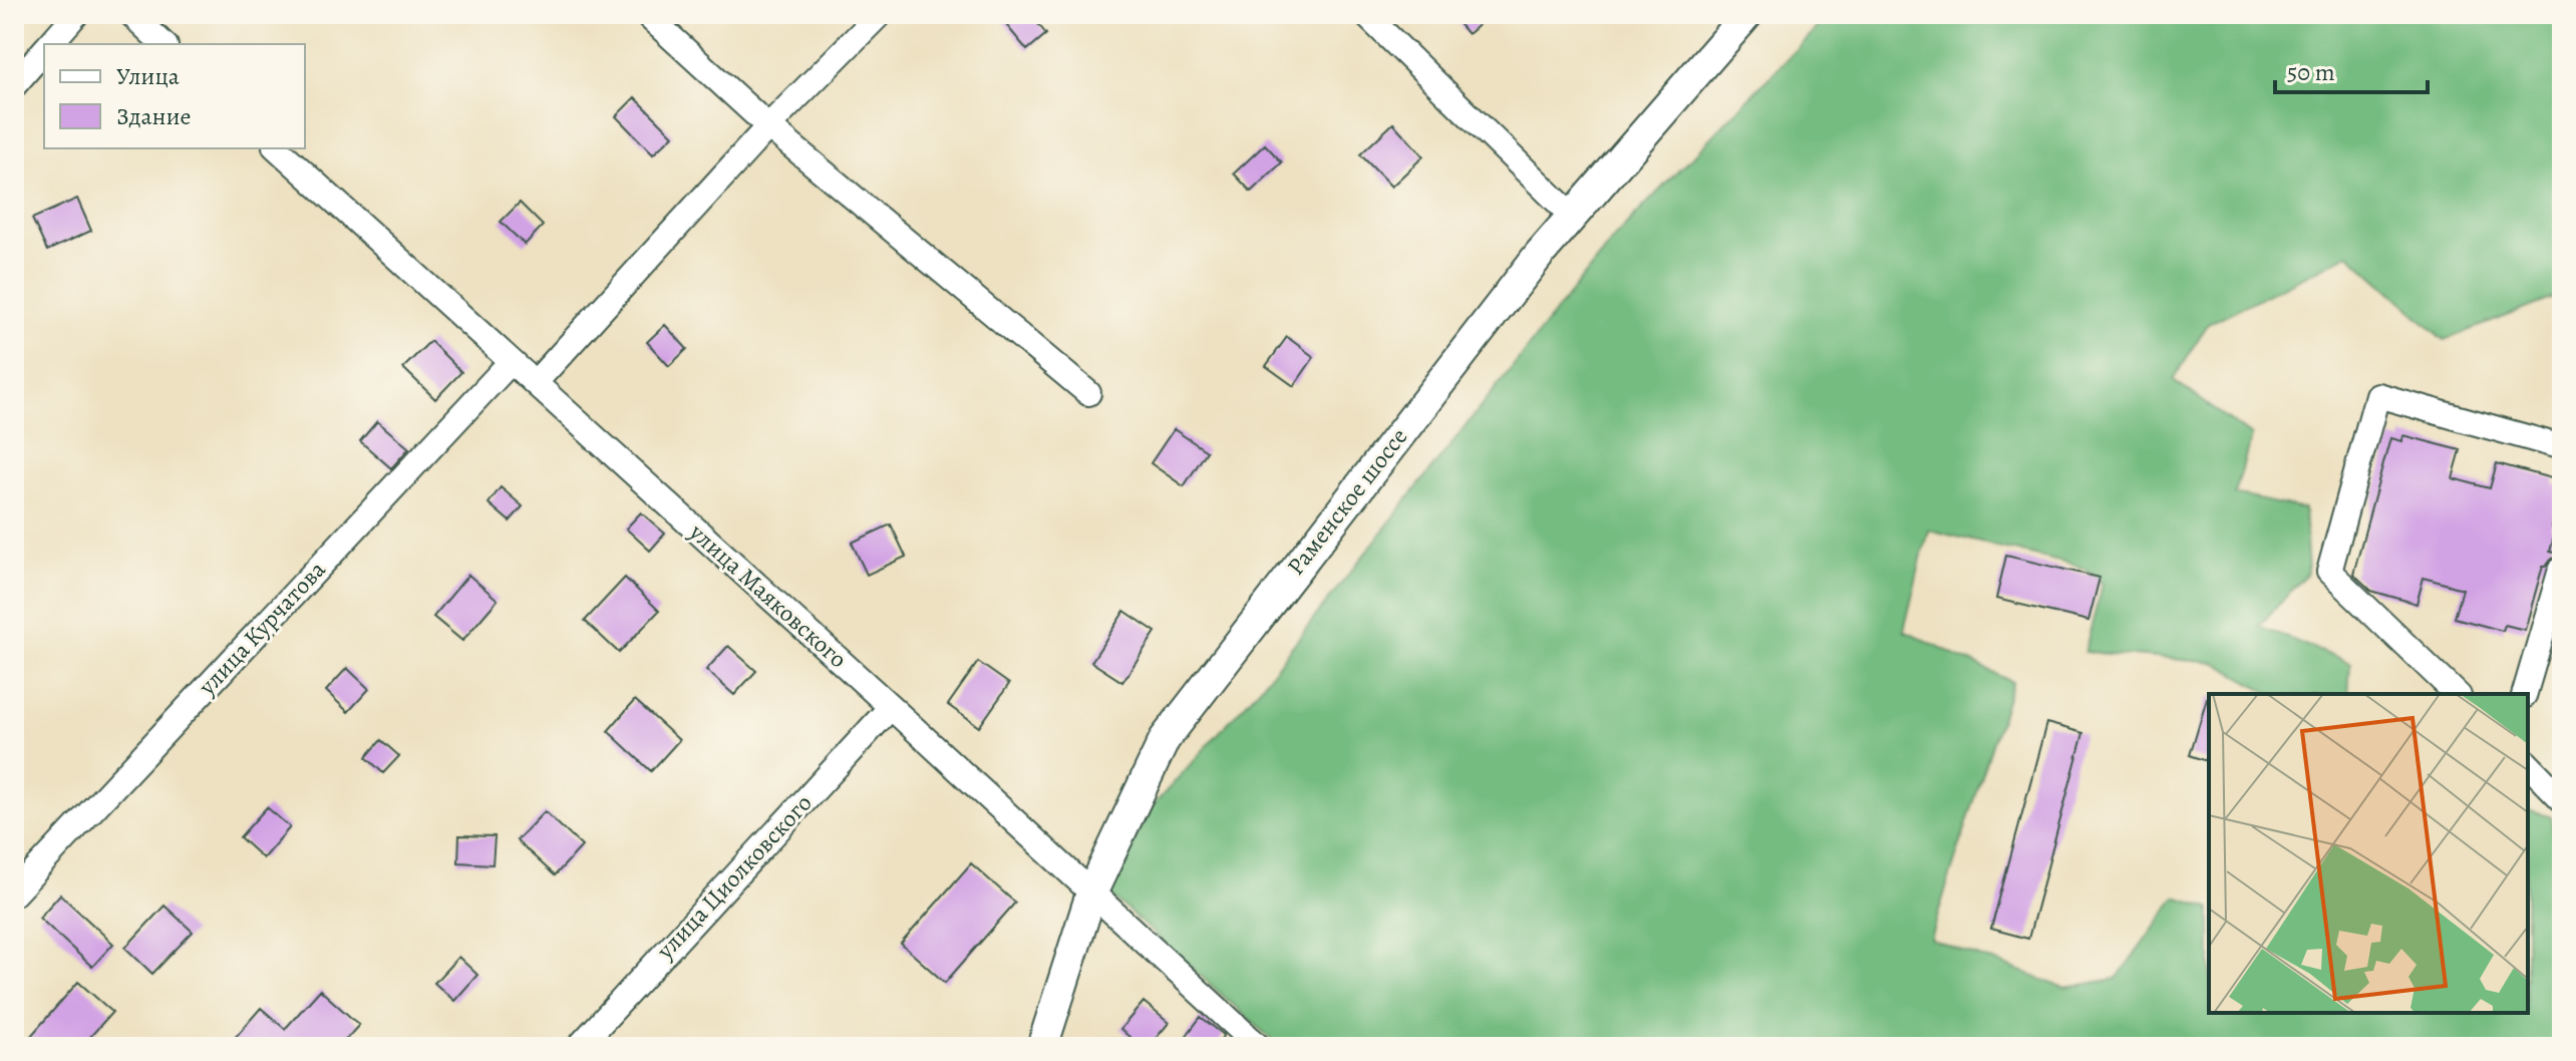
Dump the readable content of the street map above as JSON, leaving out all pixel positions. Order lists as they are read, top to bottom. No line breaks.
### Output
{"streets":{"main road":["Раменское шоссе"],"street":["улица Маяковского","улица Курчатова","улица Циолковского"]},"crossings":[["Раменское шоссе","улица Маяковского"],["улица Маяковского","улица Курчатова"],["улица Маяковского","улица Циолковского"]],"legend":["Улица","Здание"],"scale_bar":"50 m"}
